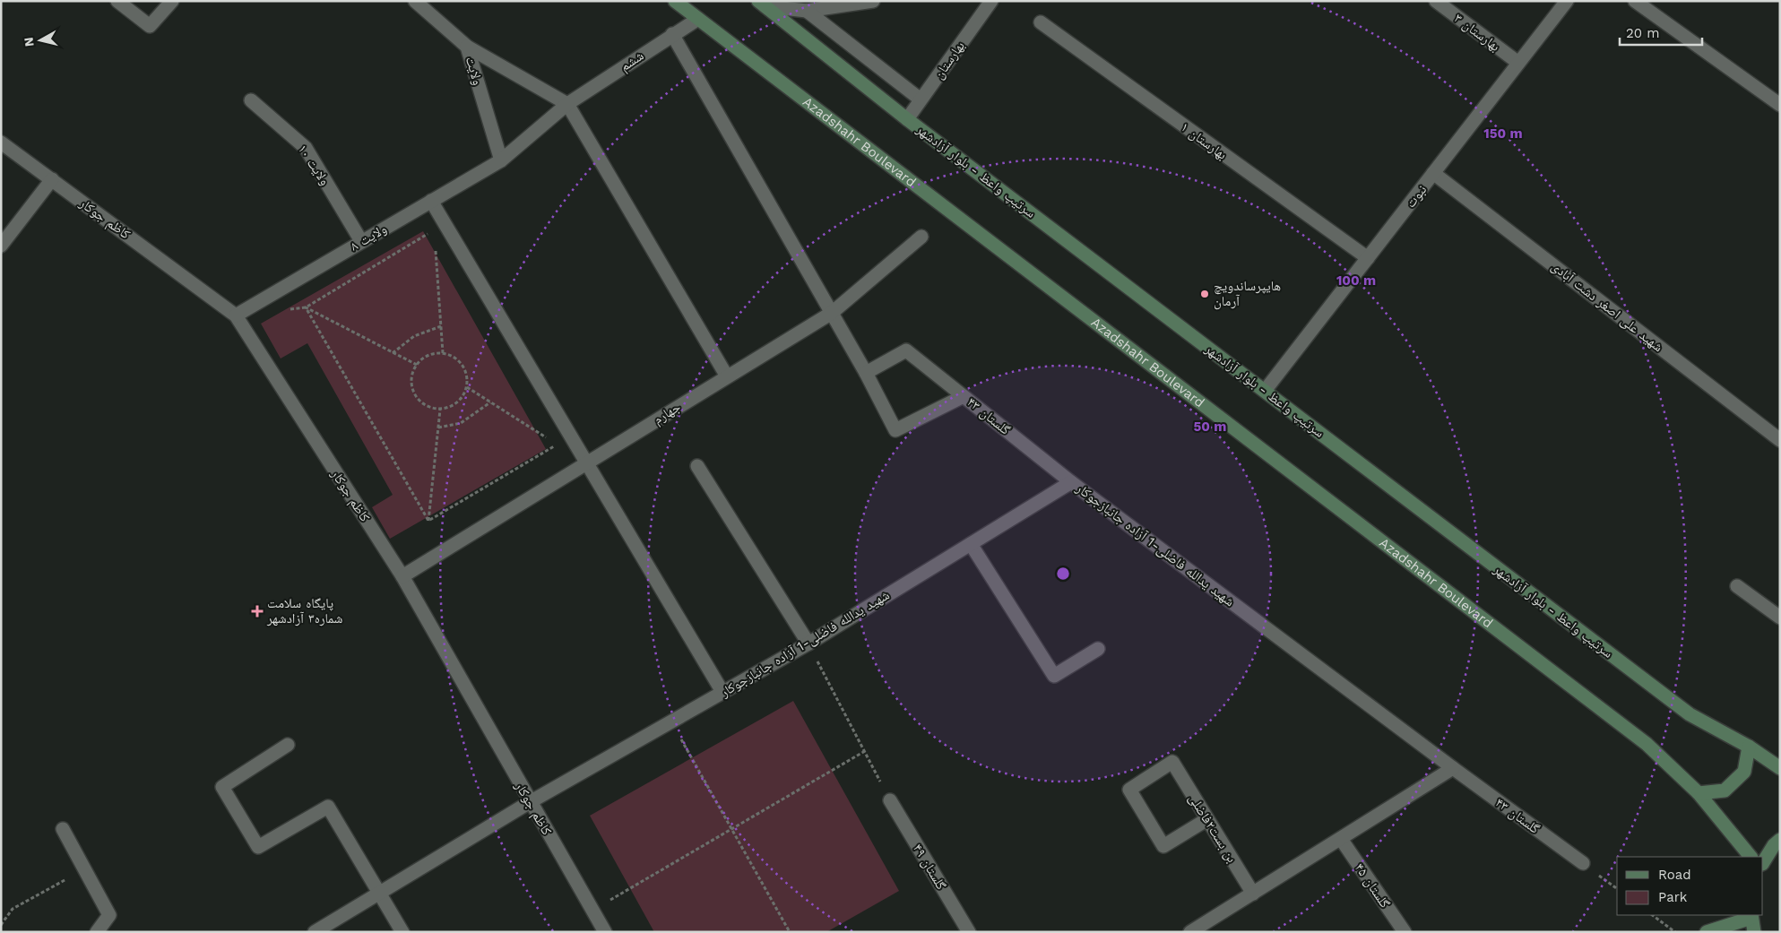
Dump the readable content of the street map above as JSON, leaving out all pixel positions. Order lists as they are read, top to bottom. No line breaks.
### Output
{"streets":{"main road":["Azadshahr Boulevard","سرتیپ واعظ - بلوار آزادشهر"],"street":["بهارستان ۳","بهارستان","ششم","ولایت","بهارستان ۱","ولایت ۱۰","نبوت","کاظم جوکار","ولایت ۸","شهید علی اصغر دشت آبادی","جهارم","گلستان ۴۳","شهید یدالله فاضلی-1 آزاده جانبازجوکار","بن بست۲فاضلی","گلستان ۴۹","گلستان ۴۵"]},"crossings":[["بهارستان ۳","نبوت"],["بهارستان","سرتیپ واعظ - بلوار آزادشهر"],["ششم","ولایت"],["ششم","Azadshahr Boulevard"],["ششم","ولایت ۸"],["ولایت","ولایت ۸"],["بهارستان ۱","نبوت"],["ولایت ۱۰","ولایت ۸"],["سرتیپ واعظ - بلوار آزادشهر","نبوت"],["نبوت","شهید علی اصغر دشت آبادی"],["کاظم جوکار","ولایت ۸"],["کاظم جوکار","جهارم"],["کاظم جوکار","شهید یدالله فاضلی-1 آزاده جانبازجوکار"],["گلستان ۴۳","شهید یدالله فاضلی-1 آزاده جانبازجوکار"]],"places":{"other":["هایپرساندویچ آرمان"],"health":["پایگاه سلامت شماره۳ آزادشهر"]},"legend":["Road","Park"],"scale_bar":"20 m","north":"left","rings":["150 m","100 m","50 m"]}
